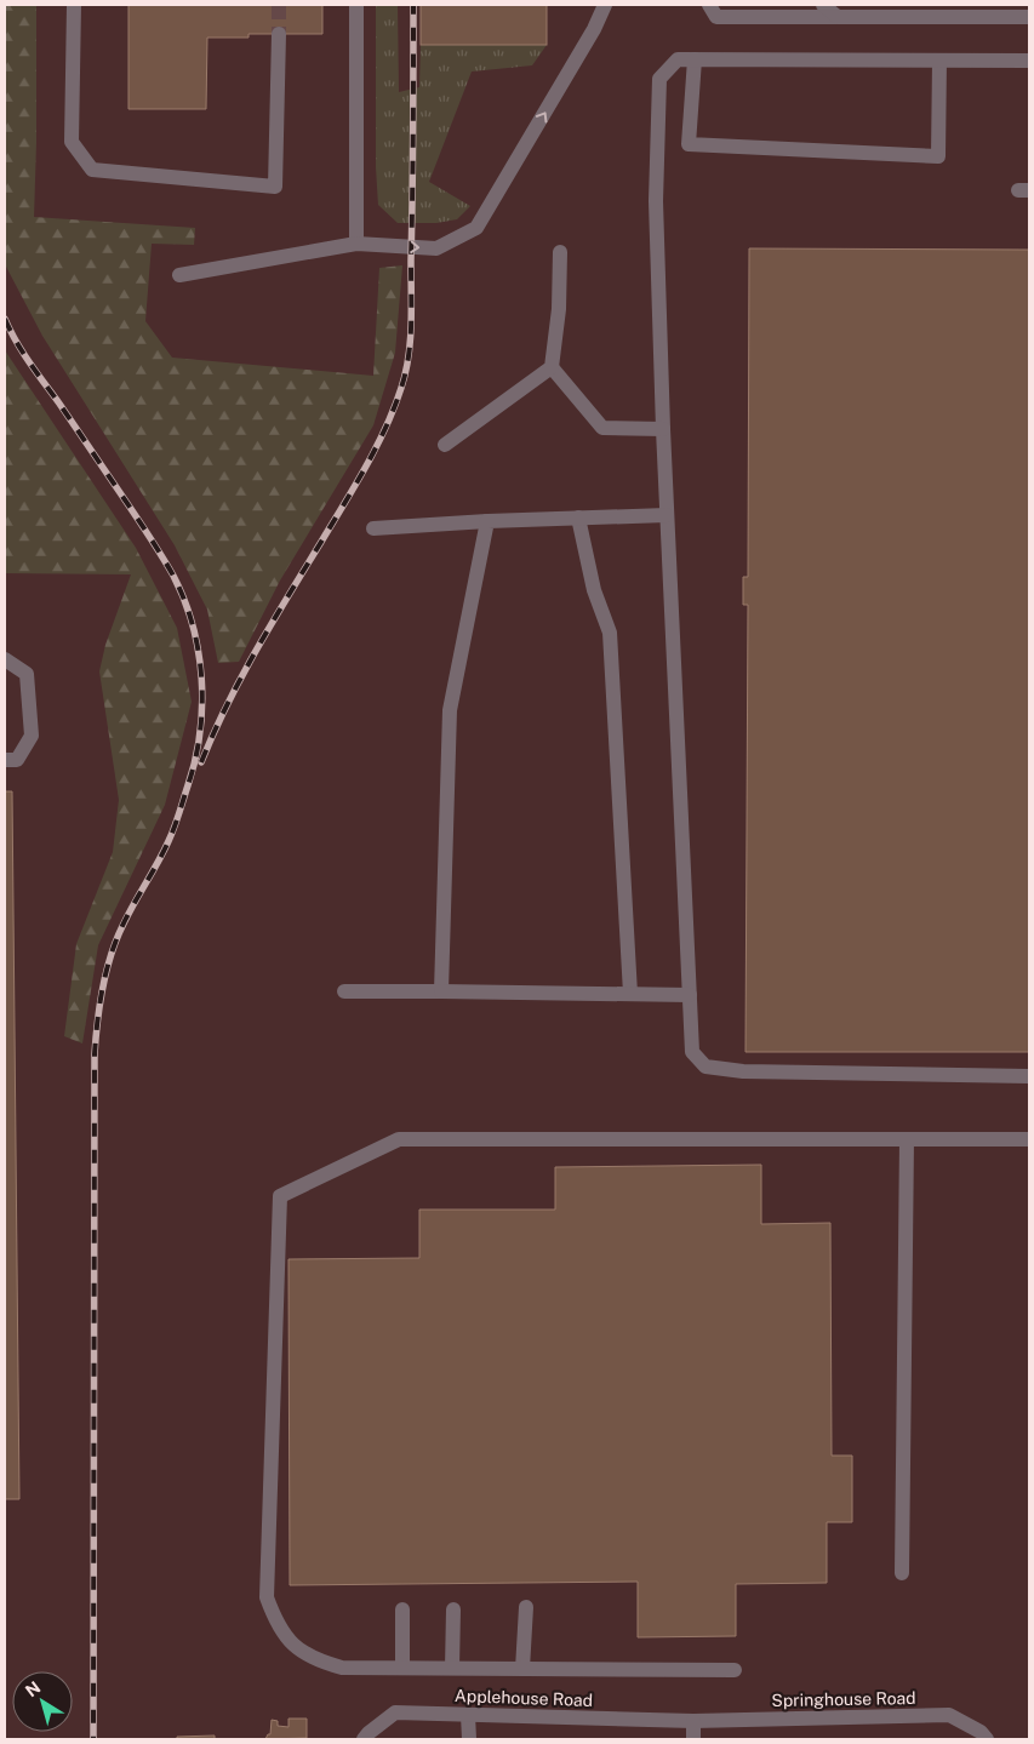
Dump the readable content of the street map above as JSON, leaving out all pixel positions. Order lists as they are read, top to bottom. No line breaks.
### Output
{"streets":{"street":["Applehouse Road","Springhouse Road"]},"crossings":[["Applehouse Road","Springhouse Road"]],"north":"top left"}
